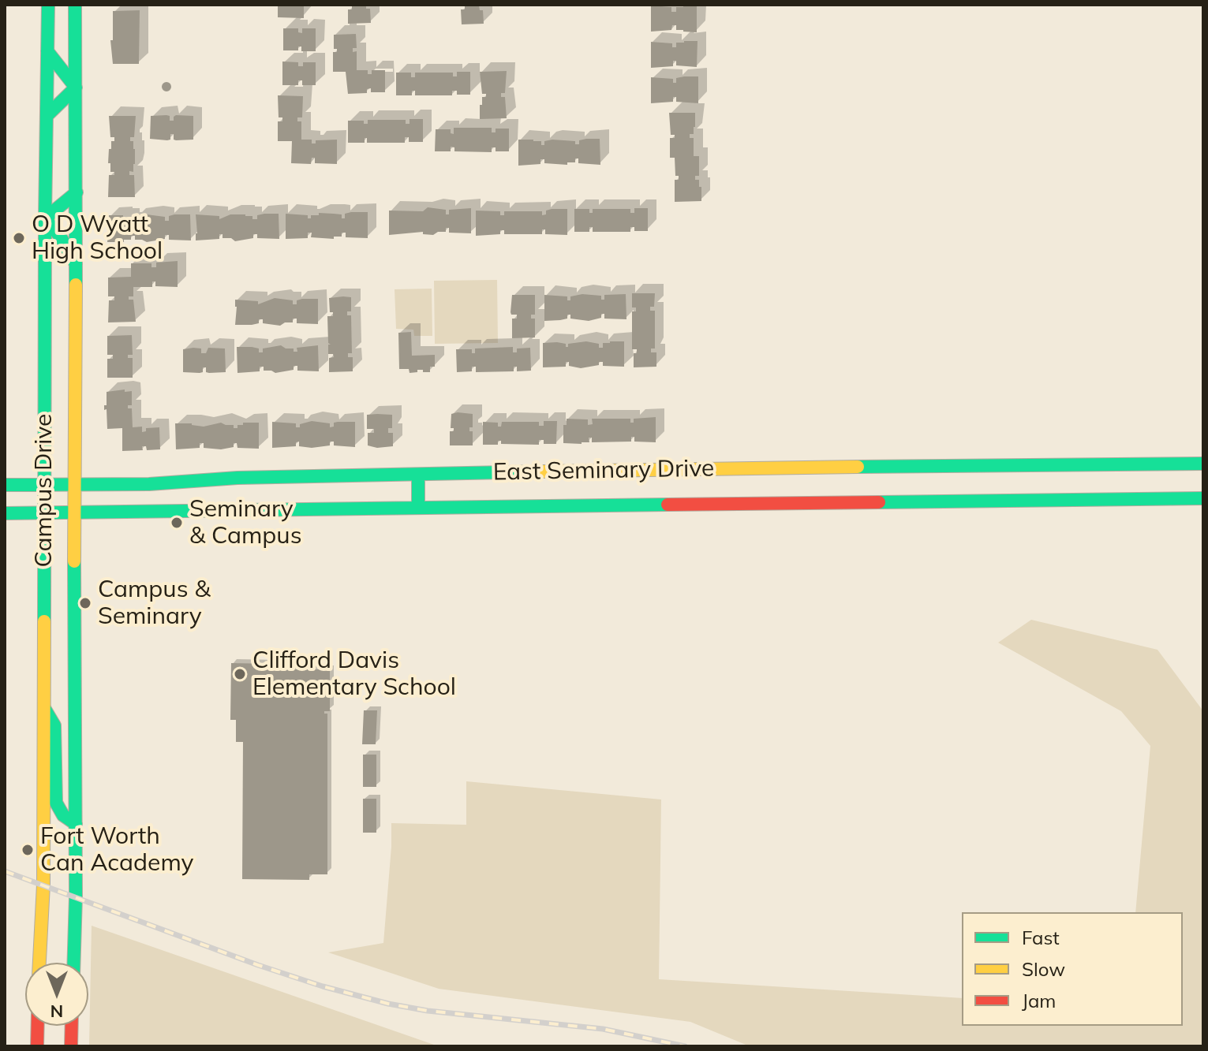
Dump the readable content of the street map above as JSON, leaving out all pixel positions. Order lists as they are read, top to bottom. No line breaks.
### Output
{"streets":{"main road":["East Seminary Drive","Campus Drive"]},"crossings":[["East Seminary Drive","Campus Drive"]],"places":["O D Wyatt High School","Seminary & Campus","Campus & Seminary","Clifford Davis Elementary School","Fort Worth Can Academy"],"legend":["Fast","Slow","Jam"],"north":"bottom"}
